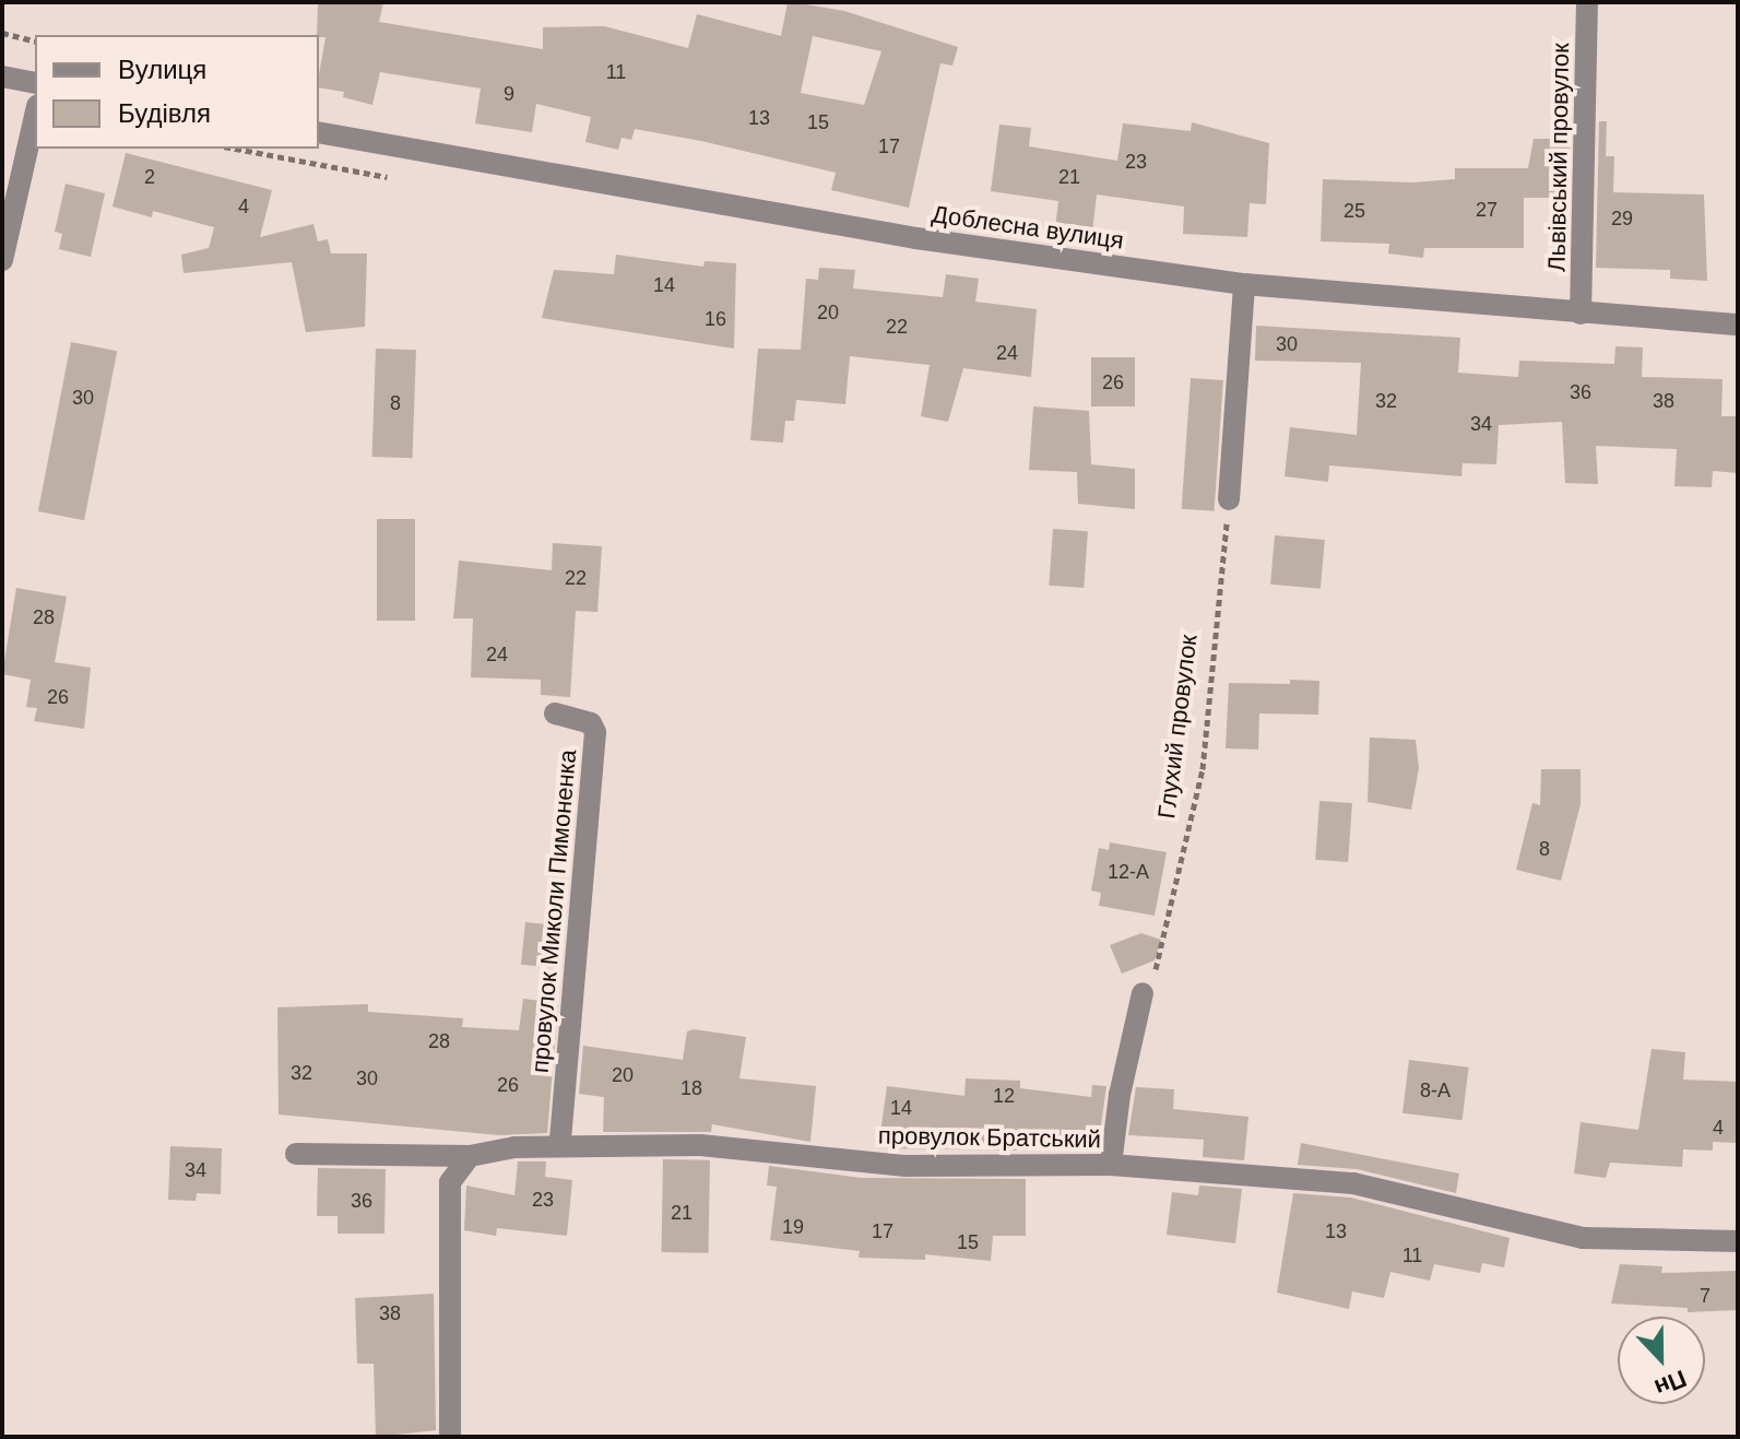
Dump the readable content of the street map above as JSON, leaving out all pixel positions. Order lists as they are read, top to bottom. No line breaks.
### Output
{"streets":{"street":["Львівський провулок","Доблесна вулиця","провулок Миколи Пимоненка","провулок Братський"],"path":["Глухий провулок"]},"crossings":[["Львівський провулок","Доблесна вулиця"],["провулок Миколи Пимоненка","провулок Братський"]],"house_numbers":["11","9","13","15","17","23","2","21","4","27","25","29","14","20","16","22","30","24","26","36","30","32","38","8","34","22","28","24","26","8","12-А","28","32","20","30","26","18","8-А","12","14","4","34","23","36","21","19","17","13","15","11","7","38"],"legend":["Вулиця","Будівля"],"north":"bottom"}
